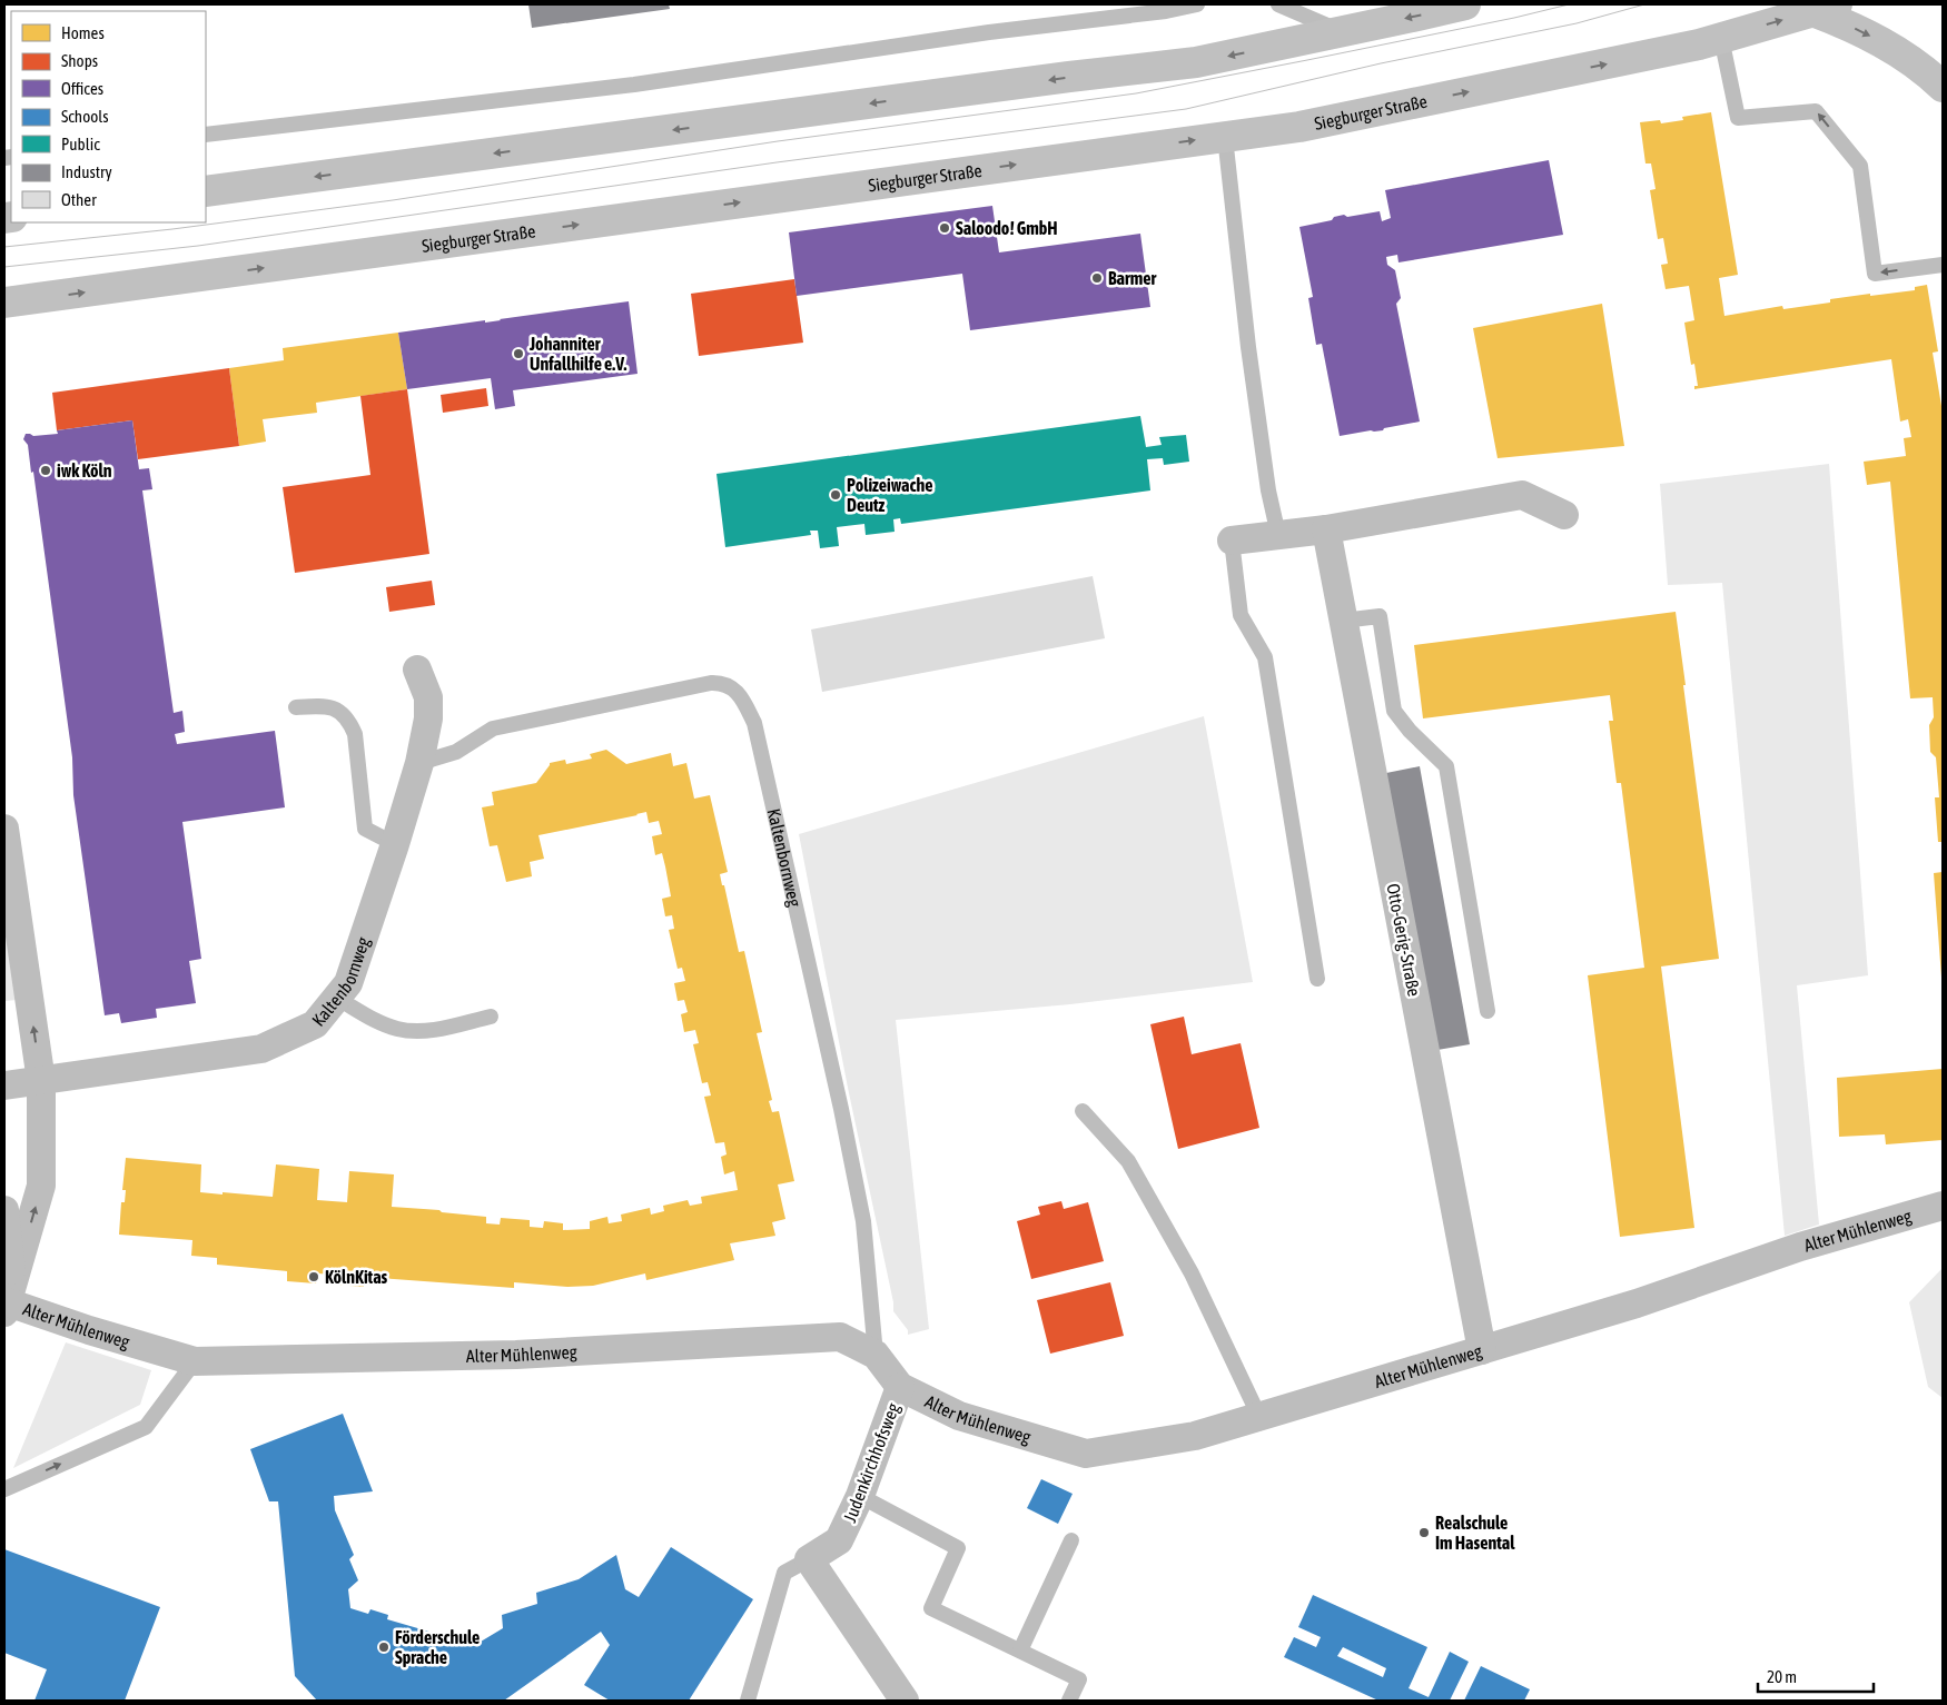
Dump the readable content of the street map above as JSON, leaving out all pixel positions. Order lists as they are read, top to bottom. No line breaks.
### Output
{"streets":{"main road":["Siegburger Straße"],"street":["Kaltenbornweg","Otto-Gerig-Straße","Alter Mühlenweg","Judenkirchhofsweg"]},"crossings":[["Kaltenbornweg","Alter Mühlenweg"],["Otto-Gerig-Straße","Alter Mühlenweg"],["Alter Mühlenweg","Judenkirchhofsweg"]],"places":["Saloodo! GmbH","Barmer","Johanniter Unfallhilfe e.V.","iwk Köln","Polizeiwache Deutz","KölnKitas","Realschule Im Hasental","Förderschule Sprache"],"legend":["Homes","Shops","Offices","Schools","Public","Industry","Other"],"scale_bar":"20 m"}
